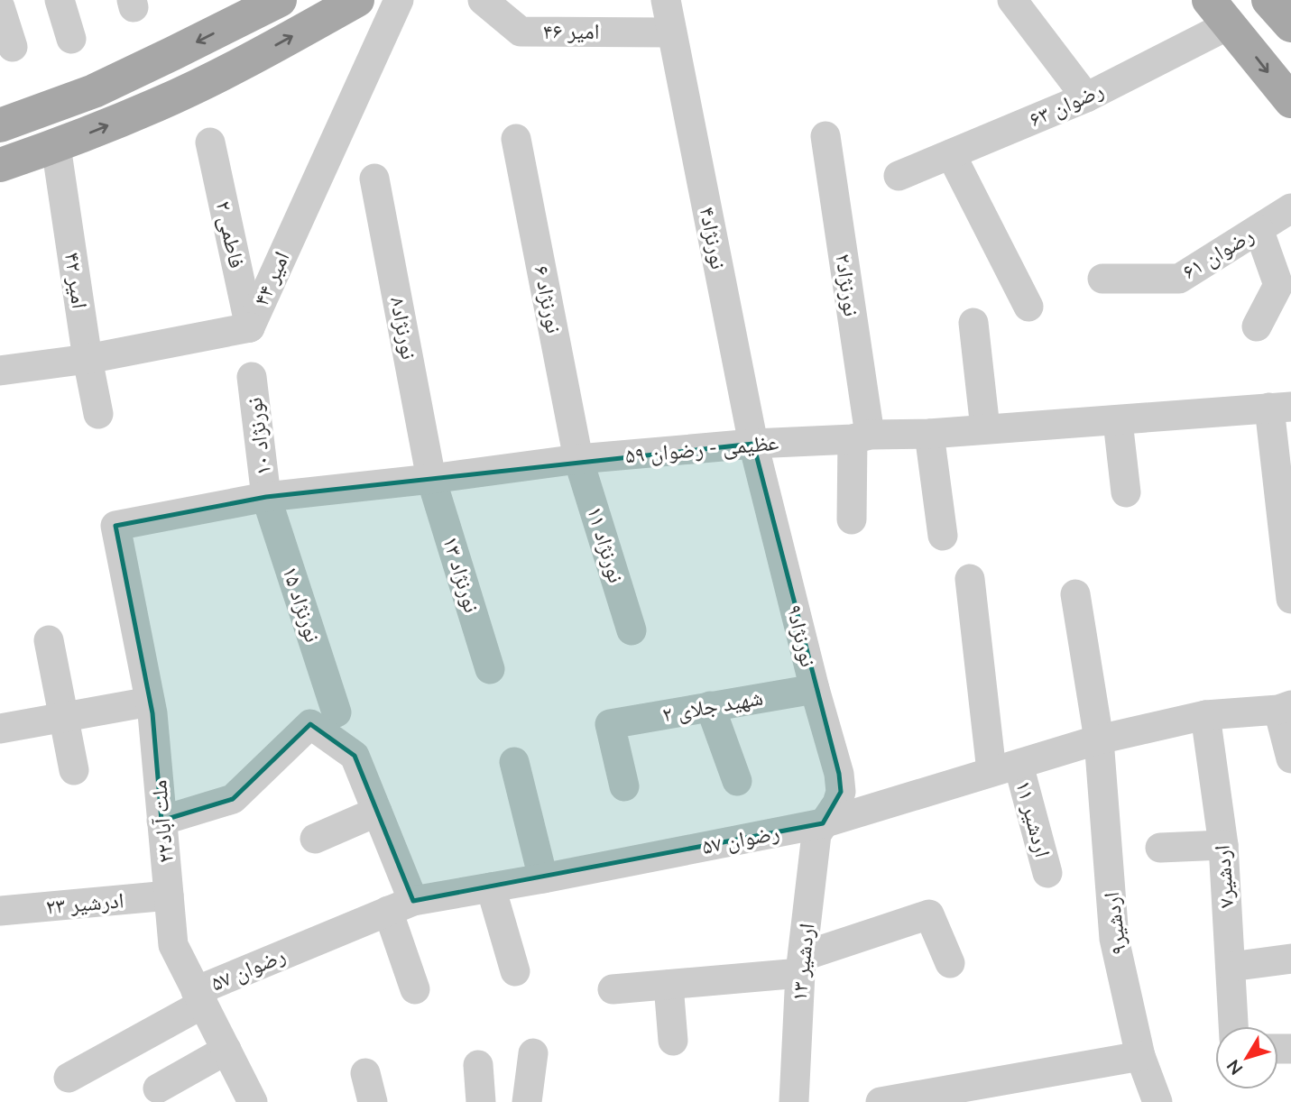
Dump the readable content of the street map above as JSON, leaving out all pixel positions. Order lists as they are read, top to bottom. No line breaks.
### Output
{"streets":{"street":["امیر ۴۶","رضوان ۶۳","فاطمی ۲","نورنژاد۴","رضوان ۶۱","امیر ۴۴","امیر ۴۲","نورنژاد۲","نورنژاد ۶","نورنژاد۸","نورنژاد ۱۰","عظیمی - رضوان ۵۹","نورنژاد ۱۱","نورنژاد ۱۳","نورنژاد ۱۵","نورنژاد۹","شهید جلای ۲","اردشیر ۱۱","ملت آباد۲۲","رضوان ۵۷","اردشیر۷","ادرشیر ۲۳","اردشیر۹","اردشیر ۱۳"]},"crossings":[["امیر ۴۶","نورنژاد۴"],["فاطمی ۲","امیر ۴۴"],["نورنژاد۴","عظیمی - رضوان ۵۹"],["نورنژاد۴","نورنژاد۹"],["امیر ۴۴","امیر ۴۲"],["نورنژاد۲","عظیمی - رضوان ۵۹"],["نورنژاد ۶","عظیمی - رضوان ۵۹"],["نورنژاد ۶","نورنژاد ۱۱"],["نورنژاد۸","عظیمی - رضوان ۵۹"],["نورنژاد۸","نورنژاد ۱۳"],["نورنژاد ۱۰","عظیمی - رضوان ۵۹"],["نورنژاد ۱۰","نورنژاد ۱۵"],["عظیمی - رضوان ۵۹","نورنژاد ۱۱"],["عظیمی - رضوان ۵۹","نورنژاد ۱۳"],["عظیمی - رضوان ۵۹","نورنژاد ۱۵"],["عظیمی - رضوان ۵۹","نورنژاد۹"],["عظیمی - رضوان ۵۹","ملت آباد۲۲"],["نورنژاد۹","شهید جلای ۲"],["نورنژاد۹","رضوان ۵۷"],["نورنژاد۹","اردشیر ۱۳"],["اردشیر ۱۱","رضوان ۵۷"],["ملت آباد۲۲","رضوان ۵۷"],["ملت آباد۲۲","ادرشیر ۲۳"],["رضوان ۵۷","اردشیر۷"],["رضوان ۵۷","اردشیر۹"],["رضوان ۵۷","اردشیر ۱۳"]],"north":"bottom left"}
